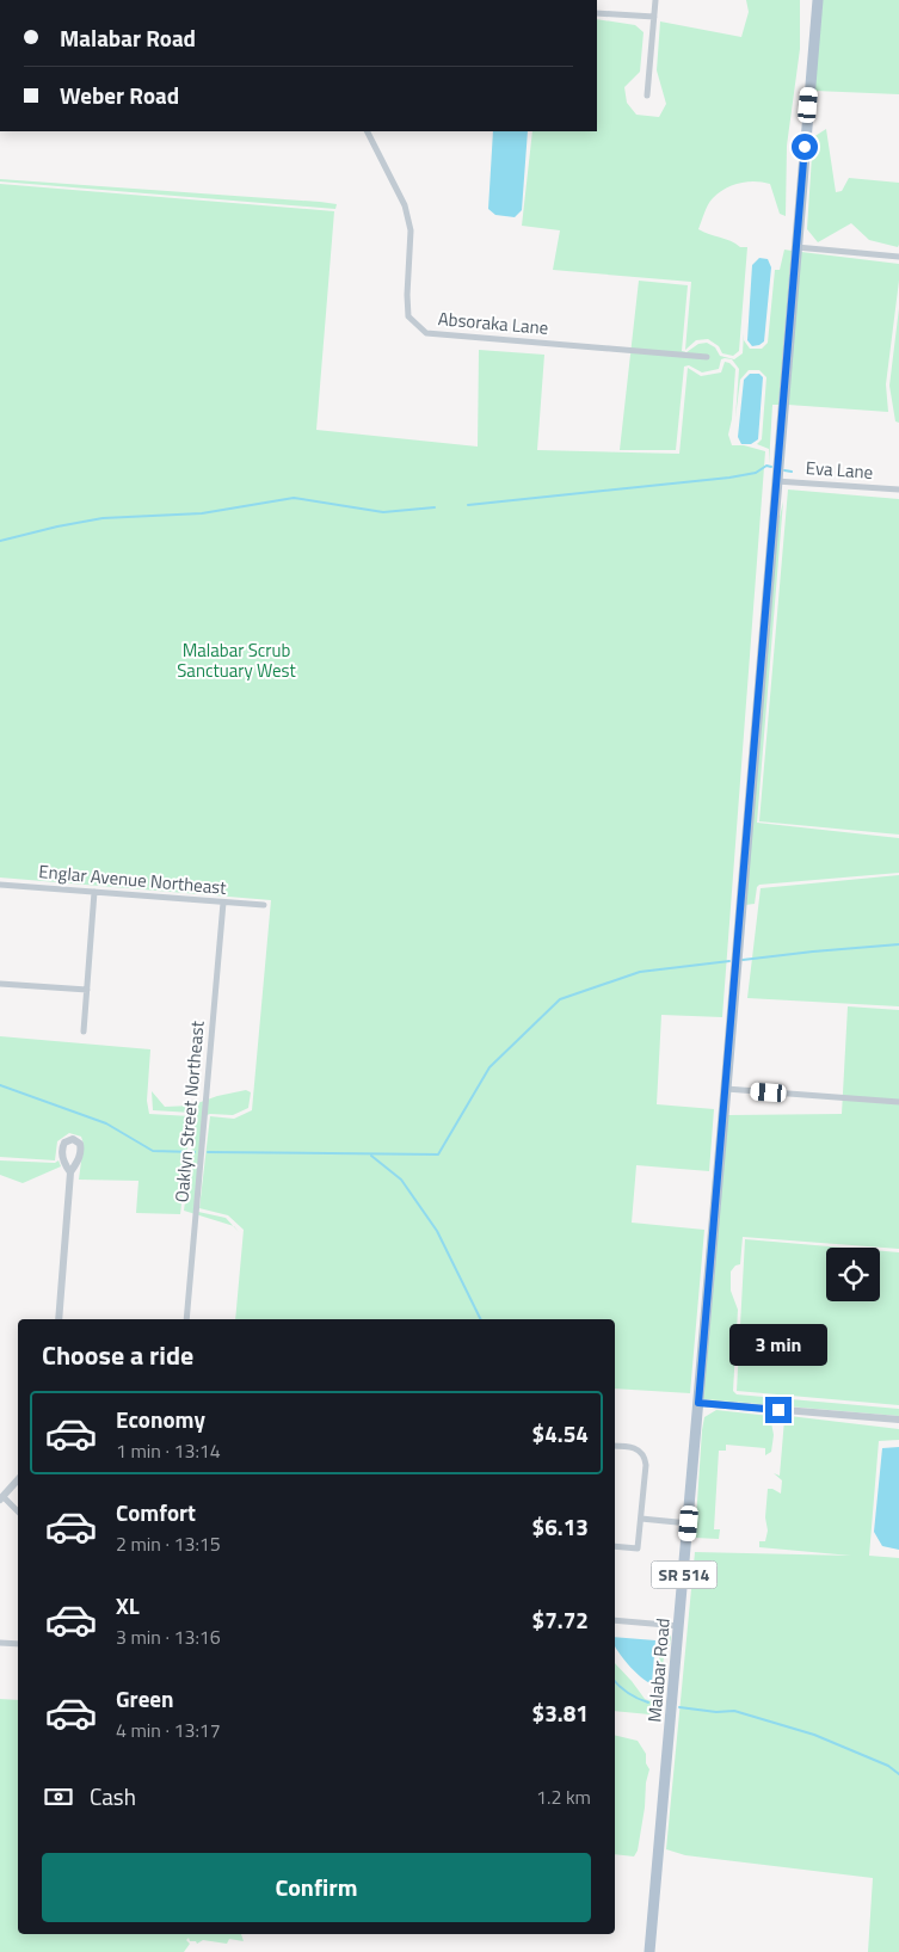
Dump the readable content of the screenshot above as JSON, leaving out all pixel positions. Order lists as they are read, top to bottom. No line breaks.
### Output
{"streets":{"main road":["SR 514","Malabar Road"],"street":["Absoraka Lane","Eva Lane","Englar Avenue Northeast","Oaklyn Street Northeast"]},"crossings":[["Eva Lane","Malabar Road"],["Englar Avenue Northeast","Oaklyn Street Northeast"]],"parks":["Malabar Scrub Sanctuary West"],"page":{"banner":["Malabar Road","Weber Road"],"heading":"Choose a ride","bubble":"3 min","list":[{"name":"Economy","note":"1 min · 13:14","value":"$4.54"},{"name":"Comfort","note":"2 min · 13:15","value":"$6.13"},{"name":"XL","note":"3 min · 13:16","value":"$7.72"},{"name":"Green","note":"4 min · 13:17","value":"$3.81"}],"pay":["Cash","1.2 km"],"buttons":"Confirm"}}
